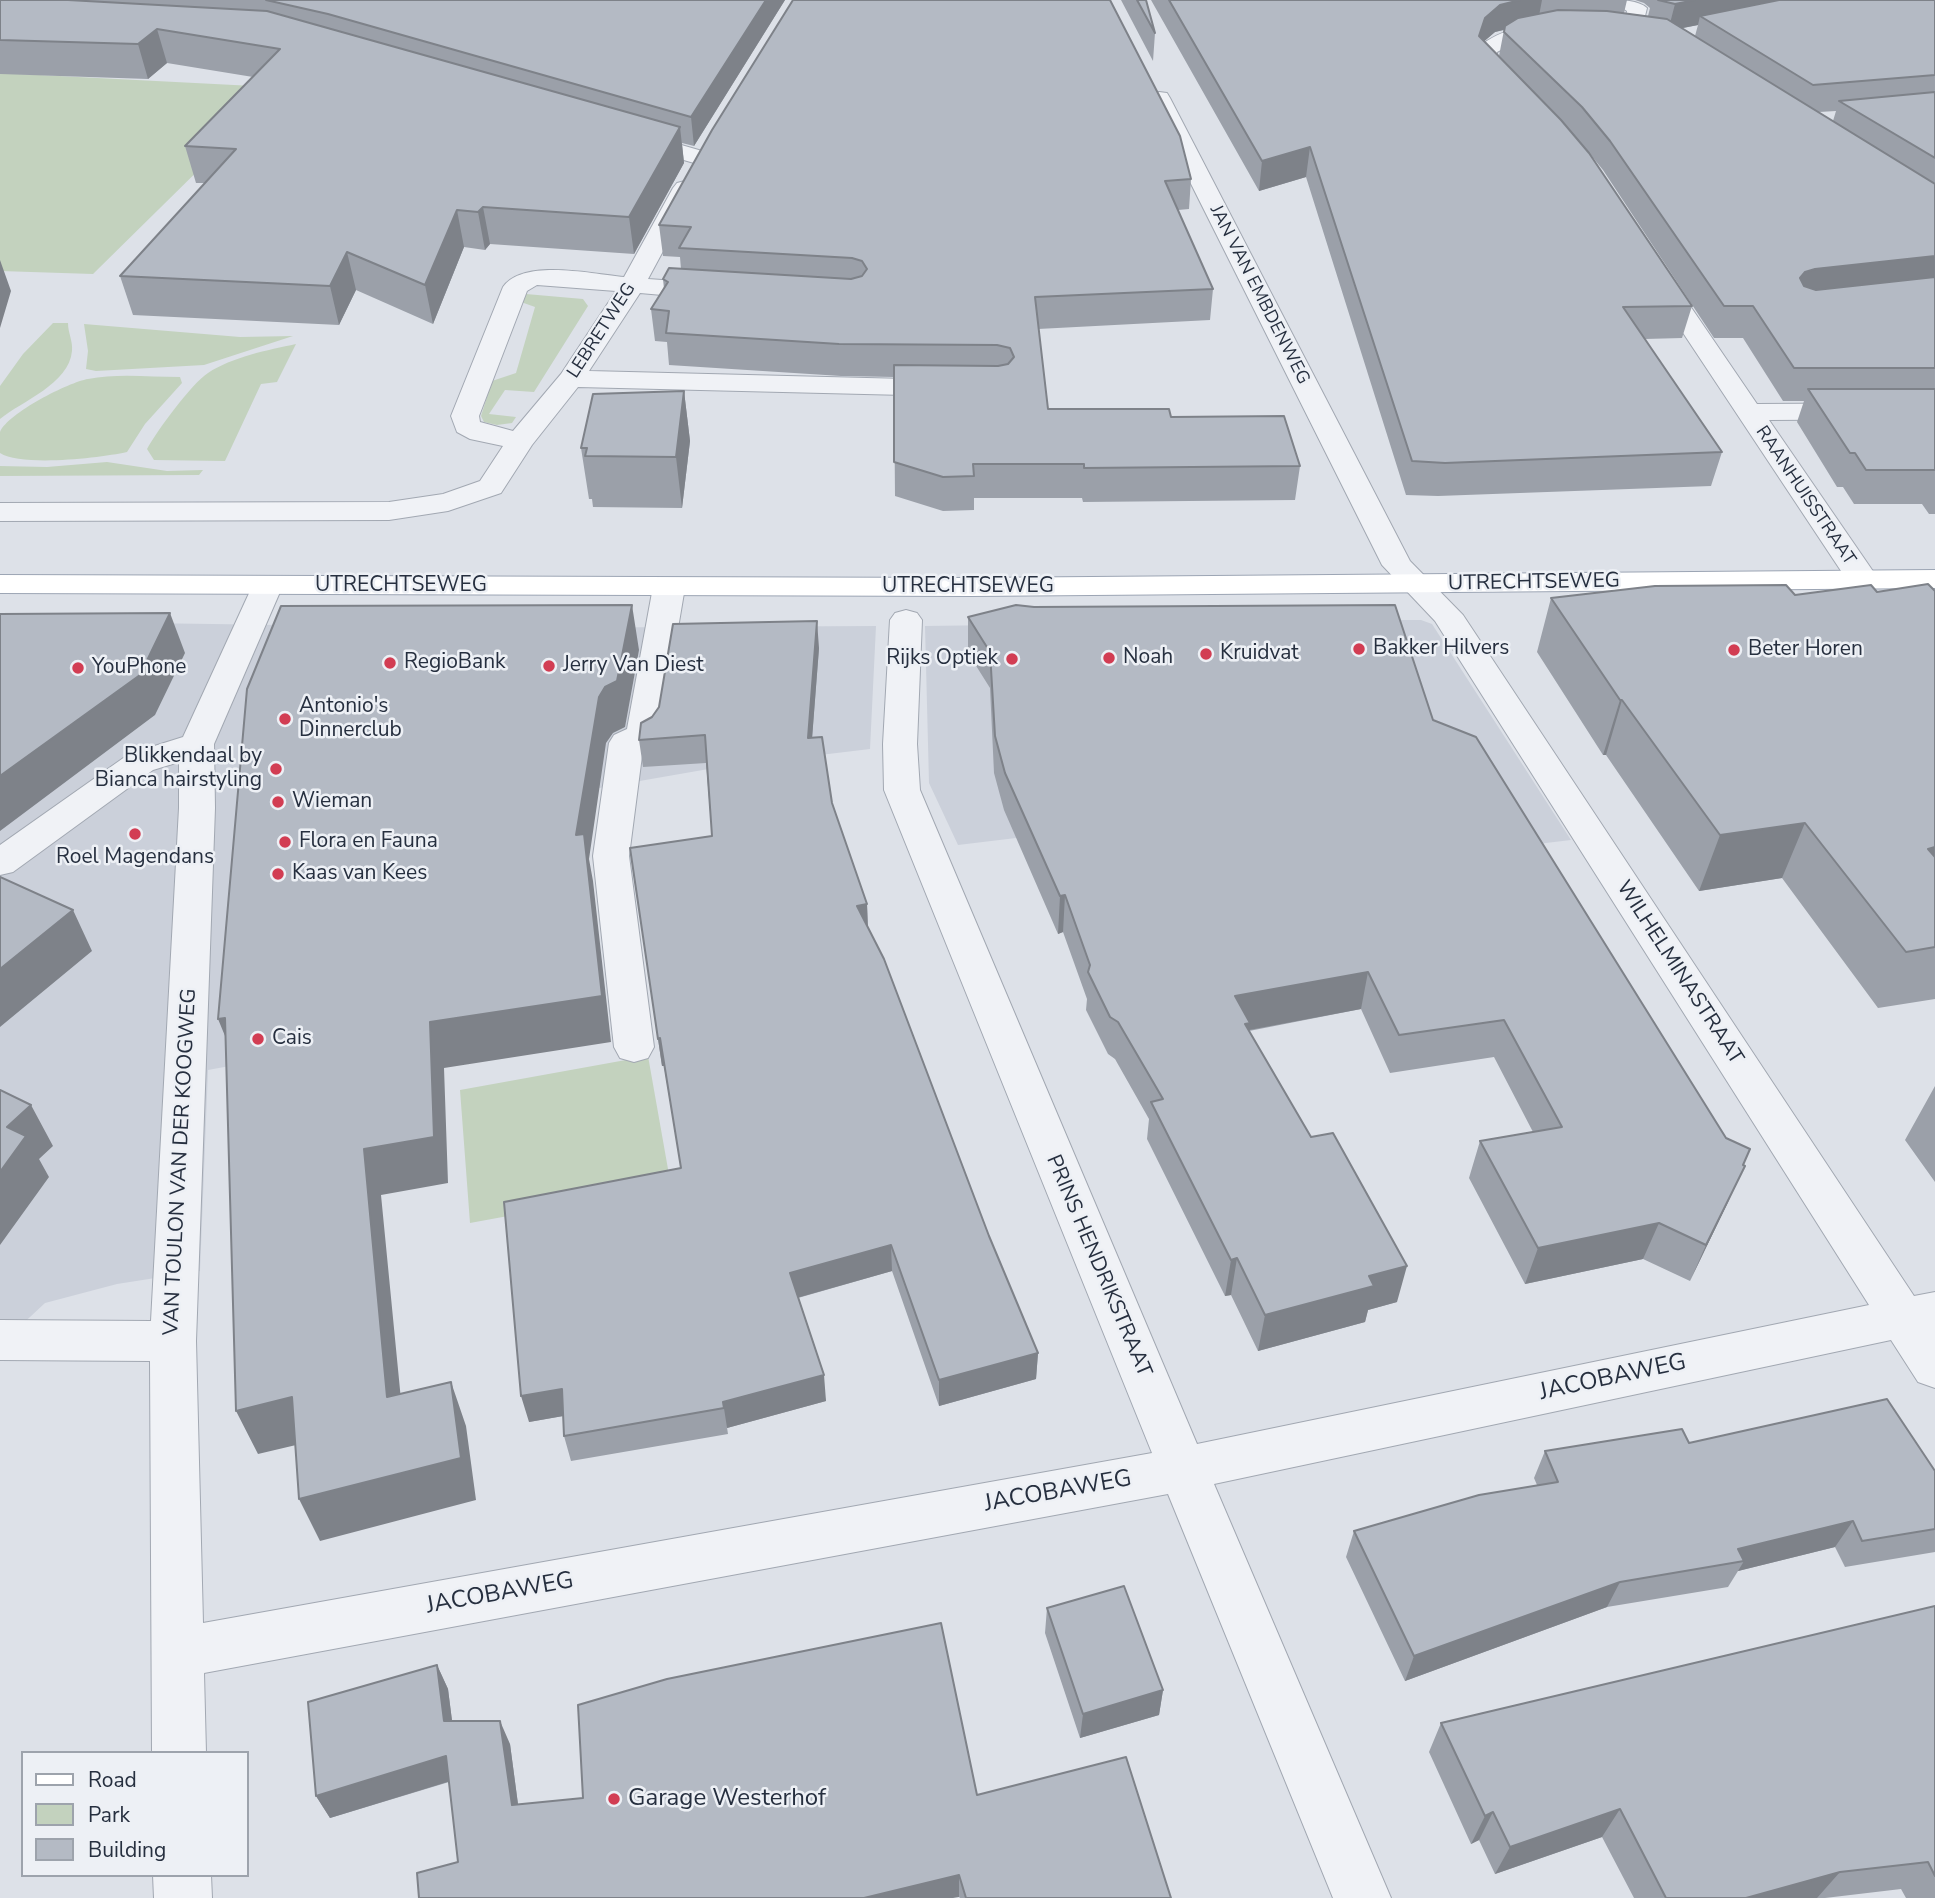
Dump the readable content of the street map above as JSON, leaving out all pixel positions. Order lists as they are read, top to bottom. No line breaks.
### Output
{"streets":{"main road":["UTRECHTSEWEG"],"street":["JAN VAN EMBDENWEG","LEBRETWEG","RAANHUISSTRAAT","WILHELMINASTRAAT","VAN TOULON VAN DER KOOGWEG","PRINS HENDRIKSTRAAT","JACOBAWEG"]},"crossings":[["JAN VAN EMBDENWEG","UTRECHTSEWEG"],["JAN VAN EMBDENWEG","WILHELMINASTRAAT"],["RAANHUISSTRAAT","UTRECHTSEWEG"],["UTRECHTSEWEG","WILHELMINASTRAAT"],["UTRECHTSEWEG","VAN TOULON VAN DER KOOGWEG"],["WILHELMINASTRAAT","JACOBAWEG"],["VAN TOULON VAN DER KOOGWEG","JACOBAWEG"],["PRINS HENDRIKSTRAAT","JACOBAWEG"]],"places":["Bakker Hilvers","Beter Horen","Kruidvat","Noah","Rijks Optiek","RegioBank","Jerry Van Diest","YouPhone","Antonio's Dinnerclub","Blikkendaal by Bianca hairstyling","Wieman","Roel Magendans","Flora en Fauna","Kaas van Kees","Cais","Garage Westerhof"],"legend":["Road","Park","Building"]}
